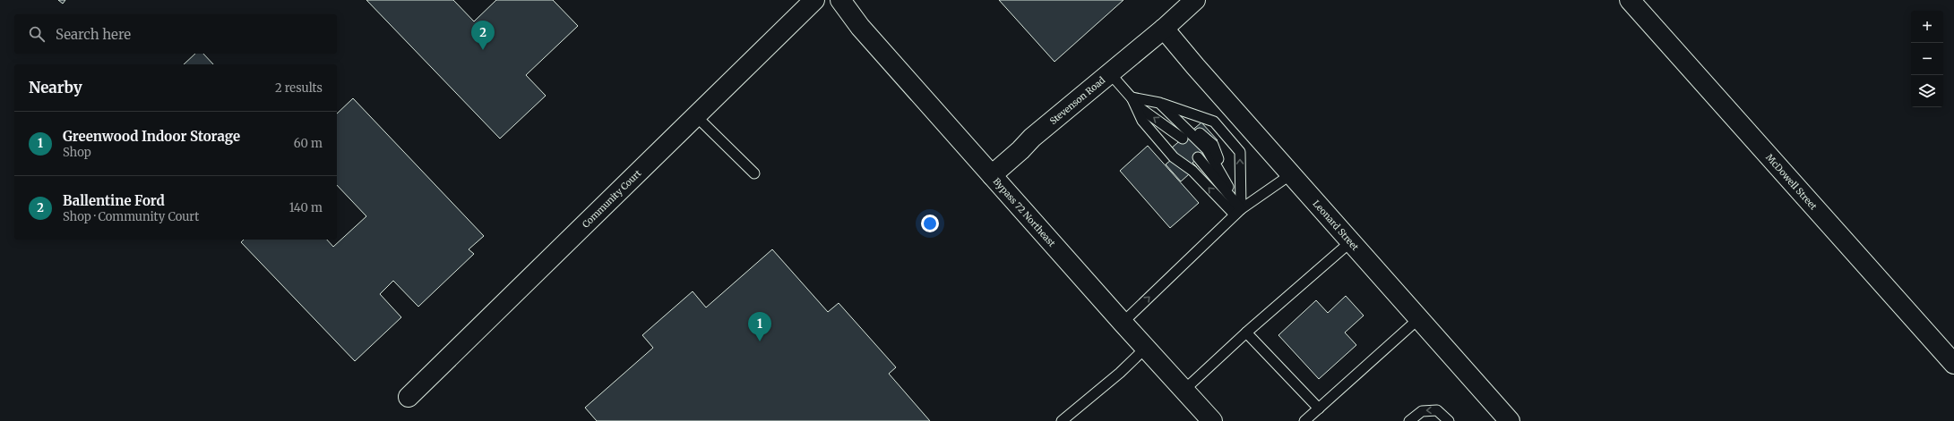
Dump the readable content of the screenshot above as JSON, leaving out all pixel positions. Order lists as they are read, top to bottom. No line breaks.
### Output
{"streets":{"main road":["Stevenson Road","McDowell Street","Community Court","Bypass 72 Northeast","Leonard Street"]},"crossings":[["Stevenson Road","Bypass 72 Northeast"],["Stevenson Road","Leonard Street"]],"page":{"map_buttons":["+","−"],"search":"Search here","pins":["2","1"],"heading":["Nearby","2 results"],"list":[{"mark":"1","name":"Greenwood Indoor Storage","note":"Shop","value":"60 m"},{"mark":"2","name":"Ballentine Ford","note":"Shop · Community Court","value":"140 m"}]}}
